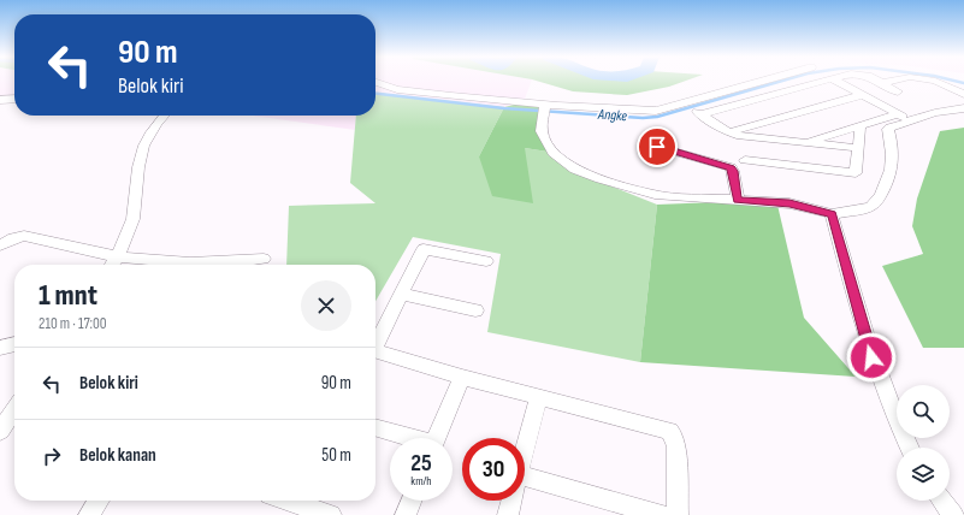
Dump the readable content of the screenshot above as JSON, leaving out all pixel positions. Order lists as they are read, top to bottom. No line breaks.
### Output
{"water":["Angke"],"page":{"turn":["90 m","Belok kiri"],"heading":["1 mnt","210 m · 17:00"],"list":[{"name":"Belok kiri","value":"90 m"},{"name":"Belok kanan","value":"50 m"}],"speed":"25 km/h","limit":"30"}}
